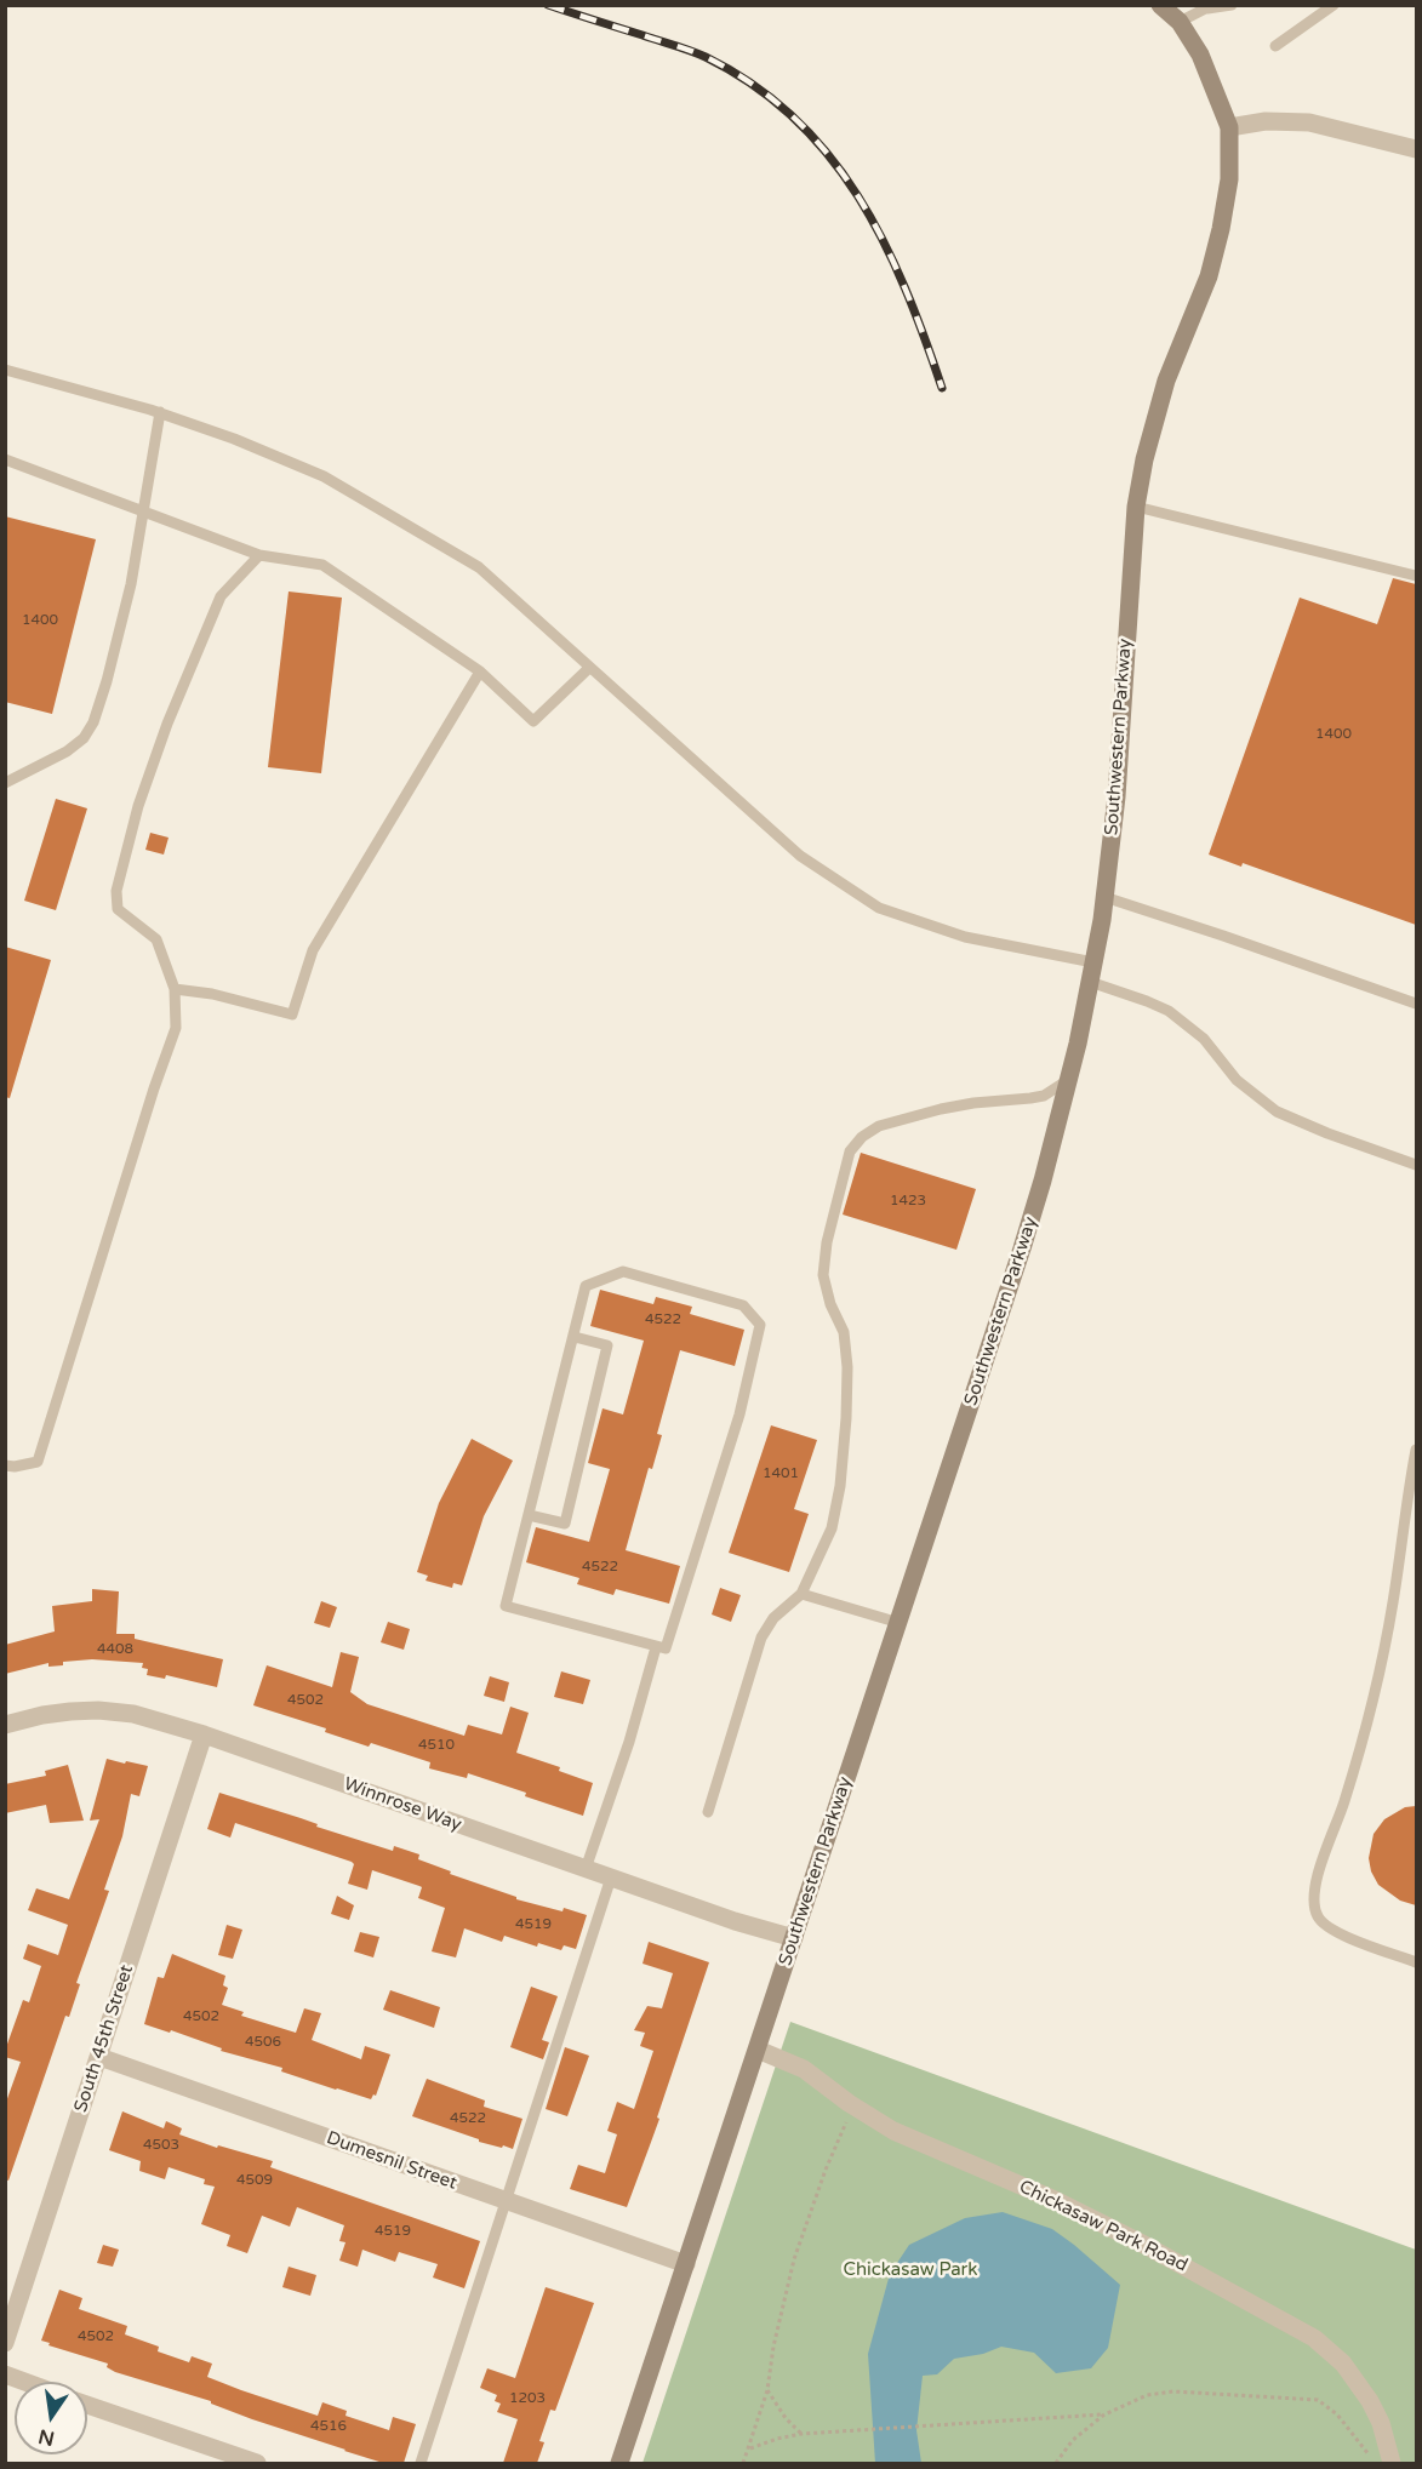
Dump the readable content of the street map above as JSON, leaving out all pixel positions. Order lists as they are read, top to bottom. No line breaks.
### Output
{"streets":{"street":["Southwestern Parkway","Winnrose Way","South 45th Street","Dumesnil Street","Chickasaw Park Road"]},"crossings":[["Southwestern Parkway","Winnrose Way"],["Southwestern Parkway","Dumesnil Street"],["Southwestern Parkway","Chickasaw Park Road"],["Winnrose Way","South 45th Street"],["South 45th Street","Dumesnil Street"]],"parks":["Chickasaw Park"],"house_numbers":["1400","1400","1423","4522","1401","4522","4408","4502","4510","4519","4502","4506","4522","4503","4509","4519","4502","1203","4516"],"north":"bottom"}
